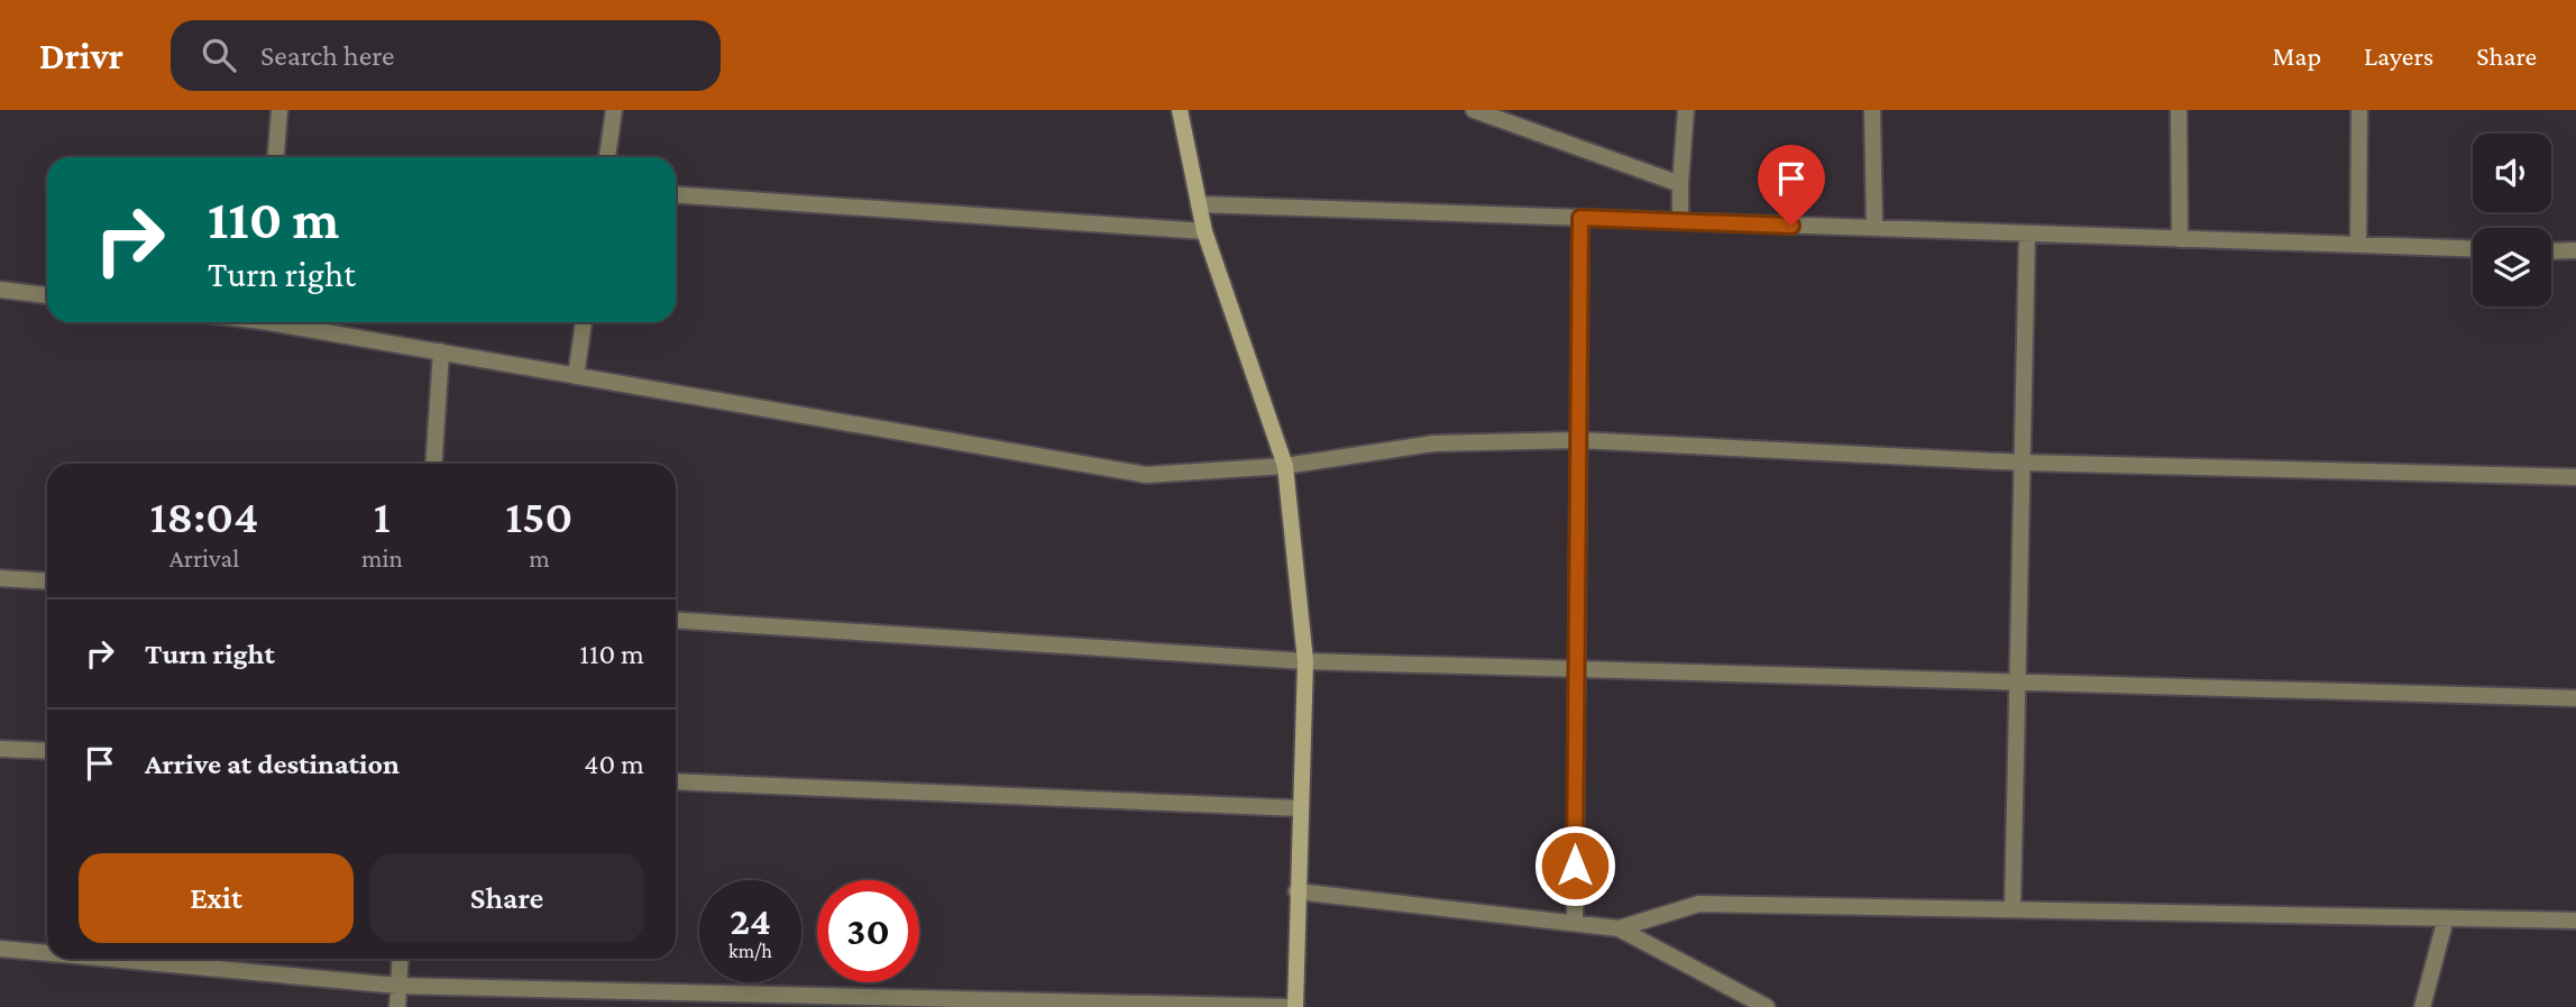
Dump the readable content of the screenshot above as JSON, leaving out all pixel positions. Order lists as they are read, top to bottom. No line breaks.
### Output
{"page":{"header":"Drivr","search":"Search here","nav":["Map","Layers","Share"],"turn":["110 m","Turn right"],"eta":["18:04","Arrival","1","min","150","m"],"list":[{"name":"Turn right","value":"110 m"},{"name":"Arrive at destination","value":"40 m"}],"buttons":["Exit","Share"],"speed":"24 km/h","limit":"30"}}
